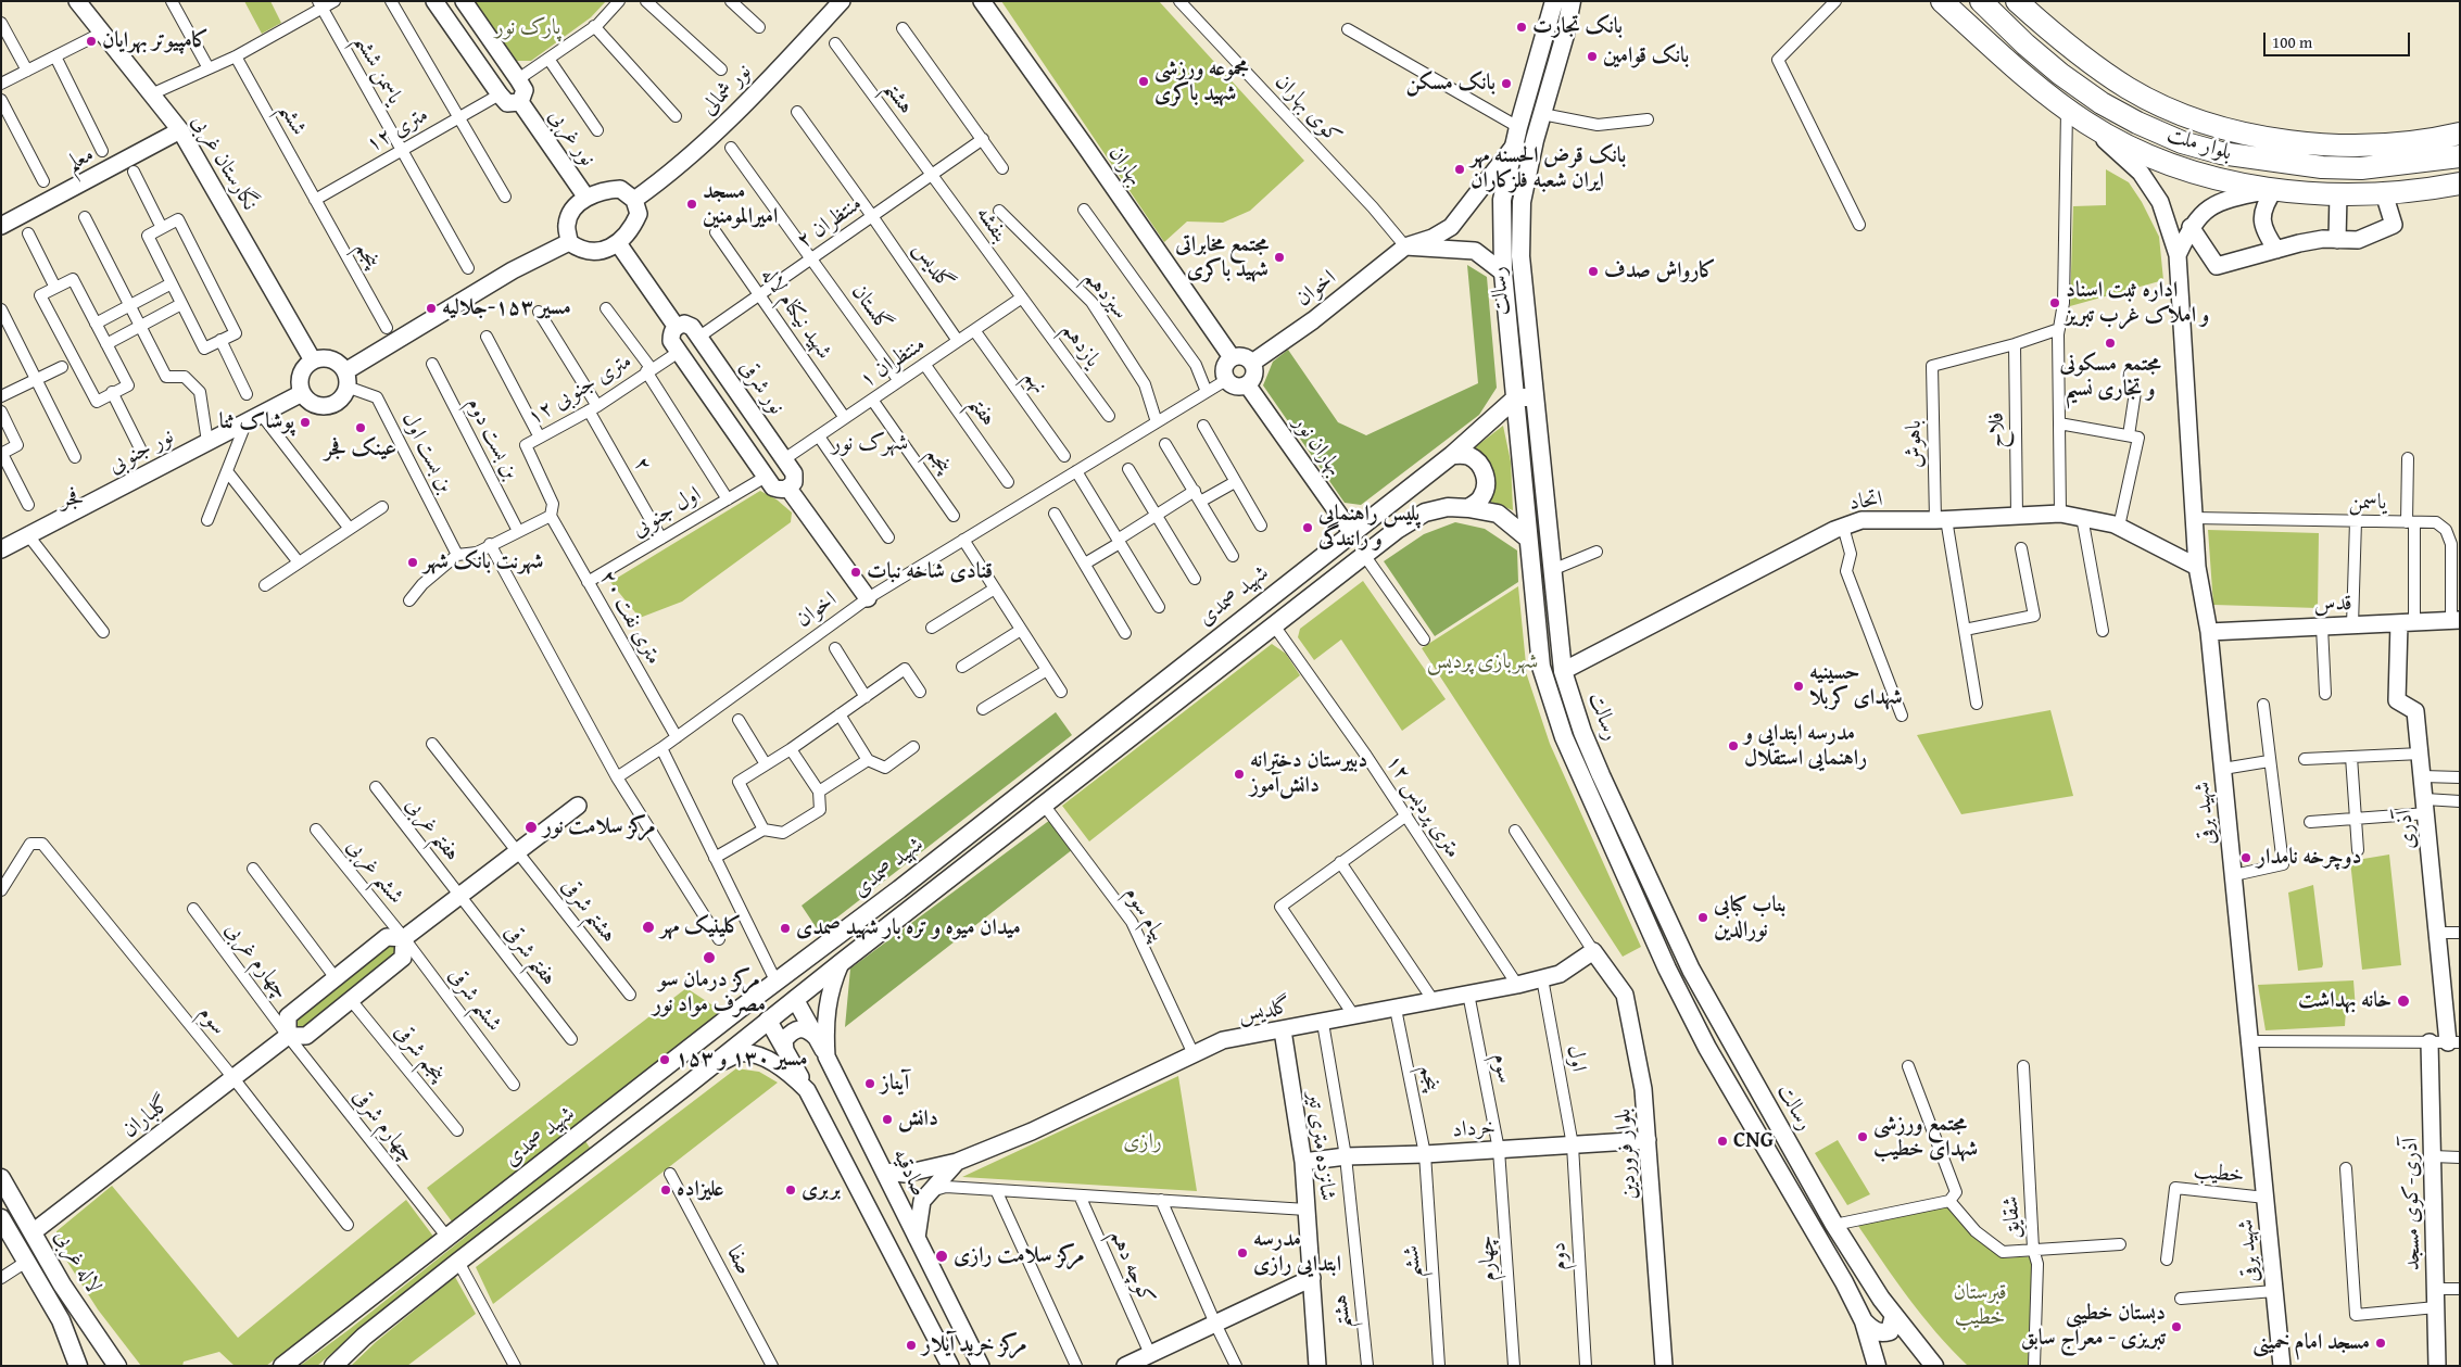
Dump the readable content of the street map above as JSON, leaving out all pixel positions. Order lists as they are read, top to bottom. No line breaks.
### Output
{"streets":{"highway":["بلوار ملت"],"main road":["رسالت","شهید صمدی","لاله غربی"],"street":["یاسمن ششم","نور شمالی","هشتم","کوی بهاران","ششم","۱۲ متری","نور غربی","معلم","نگارستان غربی","بهاران","منتظران ۲","بنفشه","پنجم","گلدیس","اخوان","سیزدهم","گلستان","شهید نیکنام لاله","یازدهم","منتظران ۱","نهم","نور شرقی","۱۲ متری جنوبی","هفتم","فلاح","بن بست دوم","باهوش","بهاران نور","نور جنوبی","بن بست اول","۲","اتحاد","یاسمن","اول جنوبی","قدس","۲۰ متری نفت","۱۲ متری پردیس","شهید برقی","هفتم غربی","آذری","ششم غربی","هشتم شرقی","پیام سوم","هفتم شرقی","چهارم غربی","ششم شرقی","سوم","پنجم شرقی","اول","گلباران","چهارم شرقی","خرداد","شانزده متری تیر","بلوار فروردین","صادقیه","خطیب","آذری-کوی مسجد","شقایق","دوم","چهارم","صفا","کوچه دهم"]},"crossings":[["یاسمن ششم","۱۲ متری"],["نور شمالی","نور غربی"],["هشتم","منتظران ۲"],["هشتم","بنفشه"],["هشتم","خرداد"],["کوی بهاران","اخوان"],["ششم","۱۲ متری"],["ششم","پنجم"],["ششم","خرداد"],["۱۲ متری","نور غربی"],["۱۲ متری","پنجم"],["معلم","نگارستان غربی"],["نگارستان غربی","نور جنوبی"],["نگارستان غربی","بن بست اول"],["بهاران","اخوان"],["بهاران","بهاران نور"],["منتظران ۲","بنفشه"],["منتظران ۲","گلدیس"],["منتظران ۲","گلستان"],["منتظران ۲","شهید نیکنام لاله"],["منتظران ۲","نور شرقی"],["بنفشه","یازدهم"],["بنفشه","منتظران ۱"],["پنجم","گلدیس"],["پنجم","منتظران ۱"],["پنجم","خرداد"],["گلدیس","منتظران ۱"],["گلدیس","۱۲ متری پردیس"],["گلدیس","پیام سوم"],["گلدیس","سوم"],["گلدیس","اول"],["گلدیس","شانزده متری تیر"],["گلدیس","بلوار فروردین"],["گلدیس","صادقیه"],["اخوان","رسالت"],["اخوان","سیزدهم"],["اخوان","بهاران نور"],["اخوان","۲۰ متری نفت"],["رسالت","اتحاد"],["رسالت","شهید صمدی"],["گلستان","منتظران ۱"],["شهید نیکنام لاله","منتظران ۱"],["یازدهم","منتظران ۱"],["منتظران ۱","نهم"],["منتظران ۱","نور شرقی"],["منتظران ۱","هفتم"],["۱۲ متری جنوبی","۲"],["۱۲ متری جنوبی","۲۰ متری نفت"],["فلاح","باهوش"],["فلاح","اتحاد"],["باهوش","اتحاد"],["بهاران نور","شهید صمدی"],["نور جنوبی","بن بست اول"],["۲","اول جنوبی"],["اتحاد","شهید برقی"],["یاسمن","قدس"],["یاسمن","شهید برقی"],["اول جنوبی","۲۰ متری نفت"],["شهید صمدی","۱۲ متری پردیس"],["شهید صمدی","پیام سوم"],["شهید صمدی","چهارم شرقی"],["شهید صمدی","صادقیه"],["قدس","شهید برقی"],["قدس","آذری"],["شهید برقی","خطیب"],["هفتم غربی","هفتم شرقی"],["ششم غربی","ششم شرقی"],["چهارم غربی","گلباران"],["چهارم غربی","چهارم شرقی"],["سوم","گلباران"],["سوم","خرداد"],["سوم","چهارم"],["اول","خرداد"],["اول","دوم"],["گلباران","چهارم شرقی"],["گلباران","لاله غربی"],["خرداد","شانزده متری تیر"],["خرداد","بلوار فروردین"],["خرداد","دوم"],["خرداد","چهارم"]],"districts":["شهرک نور","فجر"],"parks":["پارک نور","شهربازی پردیس","رازی","قبرستان خطیب"],"places":["بانک تجارت","کامپیوتر بهرایان","بانک قوامین","مجموعه ورزشی شهید باکری","بانک مسکن","بانک قرض الحسنه مهر ایران شعبه فلزکاران","مسجد امیرالمومنین","مجتمع مخابراتی شهید باکری","کارواش صدف","اداره ثبت اسناد و املاک غرب تبریز","مسیر ۱۵۳-جلالیه","مجتمع مسکونى و تجارى نسیم","پوشاک ثنا","عینک فجر","پلیس راهنمایی و رانندگی","شهرنت بانک شهر","قنادی شاخه نبات","حسینیه شهدای کربلا","مدرسه ابتدایی و راهنمایی استقلال","دبیرستان دخترانه دانش‌آموز","مرکز سلامت نور","دوچرخه نامدار","بناب کبابی نورالدین","کلینیک مهر","میدان میوه و تره بار شهید صمدی","مرکز درمان سو مصرف مواد نور","خانه بهداشت","مسیر ۱۳۰ و ۱۵۳","آیناز","دانش","مجتمع ورزشی شهدای خطیب","CNG","علیزاده","بربری","مدرسه ابتدایی رازی","مرکز سلامت رازی","دبستان خطیبی تبریزی - معراج سابق","مسجد امام خمینی","مرکز خرید آیلار"],"scale_bar":"100 m"}
